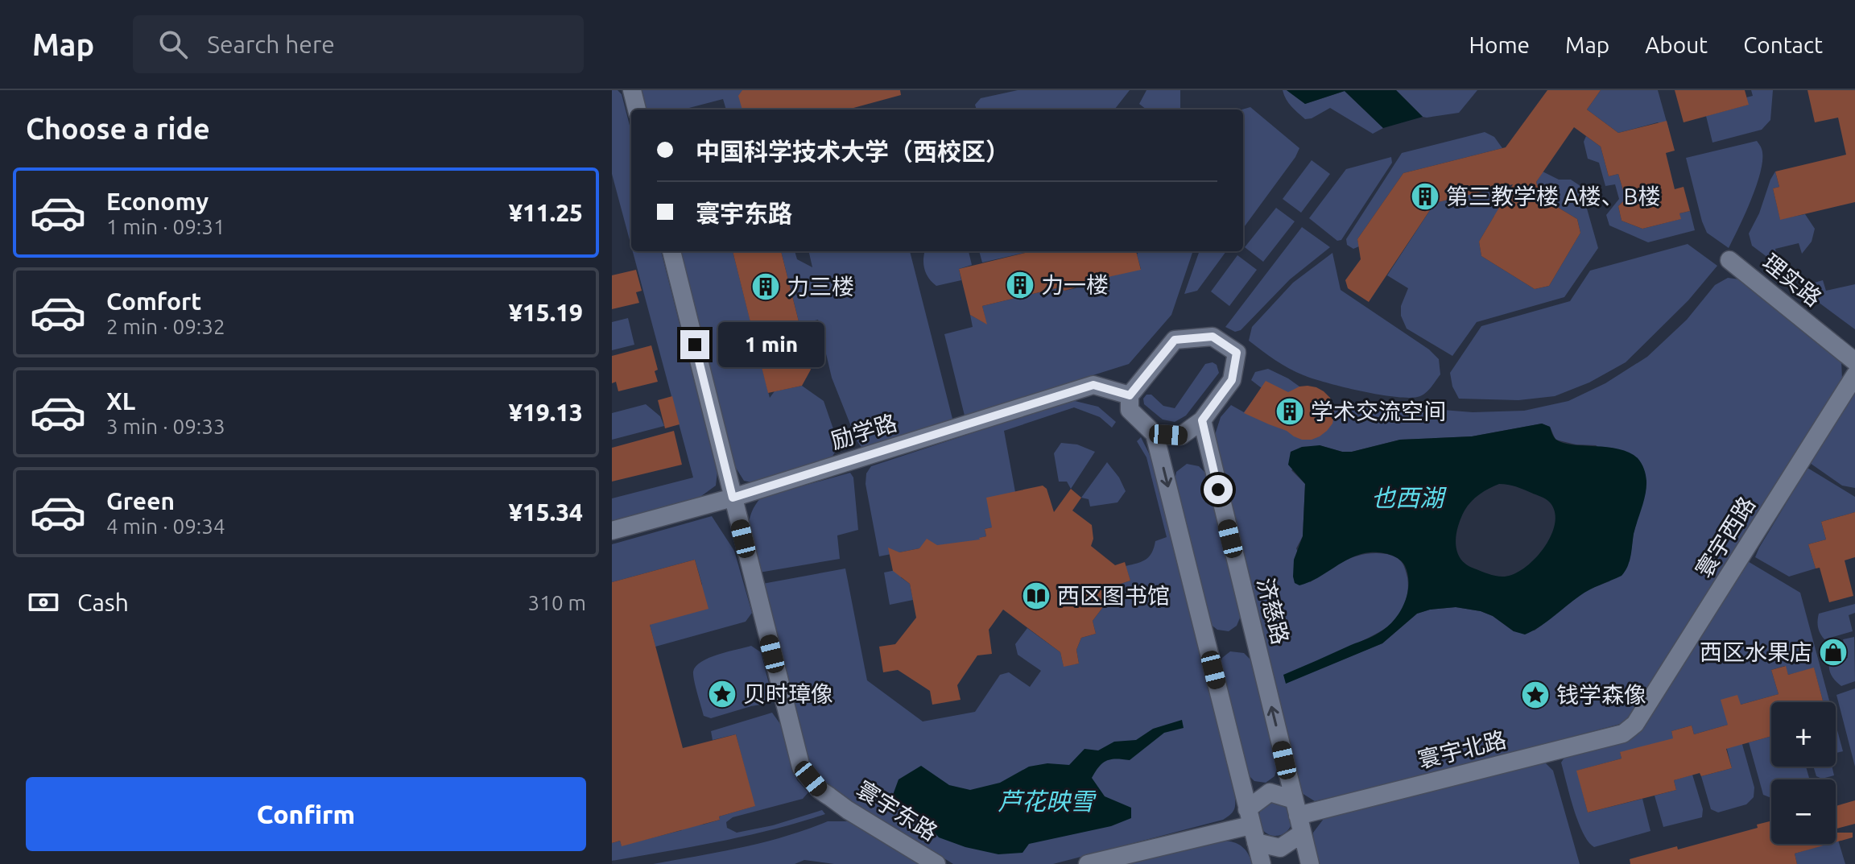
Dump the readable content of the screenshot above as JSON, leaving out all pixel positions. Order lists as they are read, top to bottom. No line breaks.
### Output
{"streets":{"street":["理实路","励学路","寰宇西路","济慈路","寰宇北路","寰宇东路"]},"crossings":[["励学路","济慈路"],["励学路","寰宇东路"],["寰宇西路","寰宇北路"],["济慈路","寰宇北路"]],"water":["也西湖","芦花映雪"],"places":{"building":["第三教学楼 A楼、B楼","力一楼","力三楼","学术交流空间"],"library":["西区图书馆"],"shop":["西区水果店"],"place":["贝时璋像","钱学森像"]},"page":{"header":"Map","search":"Search here","nav":["Home","Map","About","Contact"],"heading":"Choose a ride","banner":["中国科学技术大学（西校区）","寰宇东路"],"list":[{"name":"Economy","note":"1 min · 09:31","value":"¥11.25"},{"name":"Comfort","note":"2 min · 09:32","value":"¥15.19"},{"name":"XL","note":"3 min · 09:33","value":"¥19.13"},{"name":"Green","note":"4 min · 09:34","value":"¥15.34"}],"bubble":"1 min","pay":["Cash","310 m"],"map_buttons":["+","−"],"buttons":"Confirm"}}
